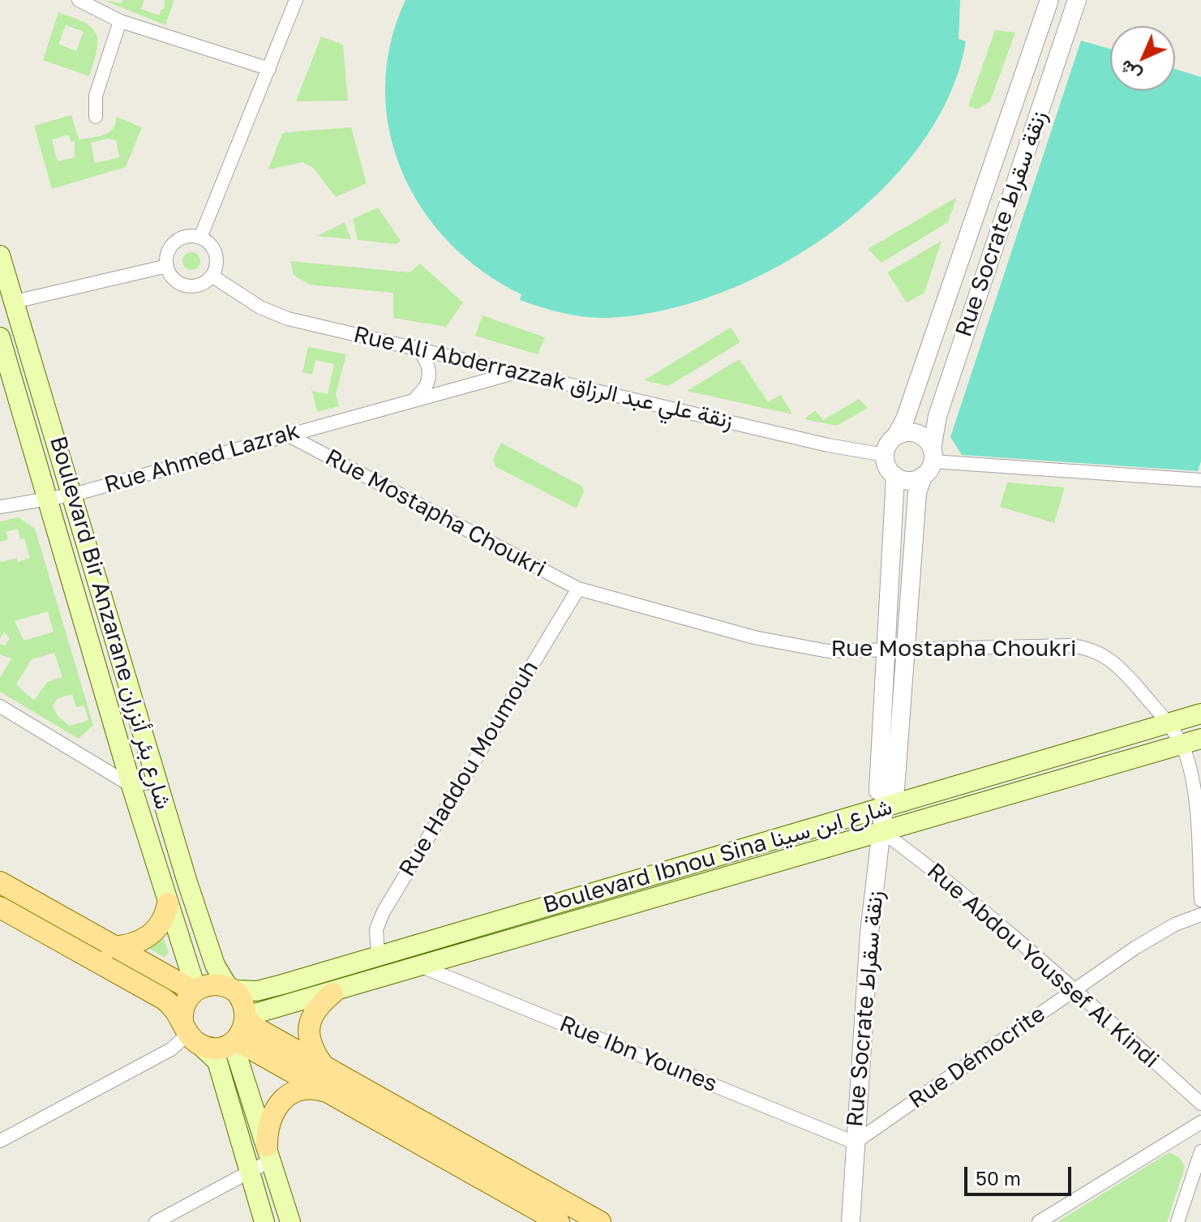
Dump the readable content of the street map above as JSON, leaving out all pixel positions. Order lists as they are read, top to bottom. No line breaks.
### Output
{"streets":{"main road":["Boulevard Bir Anzarane شارع بئر أنزران","Boulevard Ibnou Sina شارع ابن سينا"],"street":["Rue Socrate زنقة سقراط","Rue Ali Abderrazzak زنقة علي عبد الرزاق","Rue Ahmed Lazrak","Rue Mostapha Choukri","Rue Haddou Moumouh","Rue Abdou Youssef Al Kindi","Rue Ibn Younes","Rue Démocrite"]},"crossings":[["Rue Socrate زنقة سقراط","Rue Ali Abderrazzak زنقة علي عبد الرزاق"],["Rue Socrate زنقة سقراط","Rue Mostapha Choukri"],["Rue Socrate زنقة سقراط","Boulevard Ibnou Sina شارع ابن سينا"],["Rue Socrate زنقة سقراط","Rue Abdou Youssef Al Kindi"],["Rue Socrate زنقة سقراط","Rue Ibn Younes"],["Rue Socrate زنقة سقراط","Rue Démocrite"],["Rue Ali Abderrazzak زنقة علي عبد الرزاق","Rue Ahmed Lazrak"],["Rue Ahmed Lazrak","Rue Mostapha Choukri"],["Rue Ahmed Lazrak","Boulevard Bir Anzarane شارع بئر أنزران"],["Rue Mostapha Choukri","Rue Haddou Moumouh"],["Rue Mostapha Choukri","Boulevard Ibnou Sina شارع ابن سينا"],["Boulevard Bir Anzarane شارع بئر أنزران","Boulevard Ibnou Sina شارع ابن سينا"],["Rue Haddou Moumouh","Boulevard Ibnou Sina شارع ابن سينا"],["Boulevard Ibnou Sina شارع ابن سينا","Rue Abdou Youssef Al Kindi"],["Boulevard Ibnou Sina شارع ابن سينا","Rue Ibn Younes"],["Rue Abdou Youssef Al Kindi","Rue Démocrite"],["Rue Ibn Younes","Rue Démocrite"]],"scale_bar":"50 m","north":"bottom left"}
